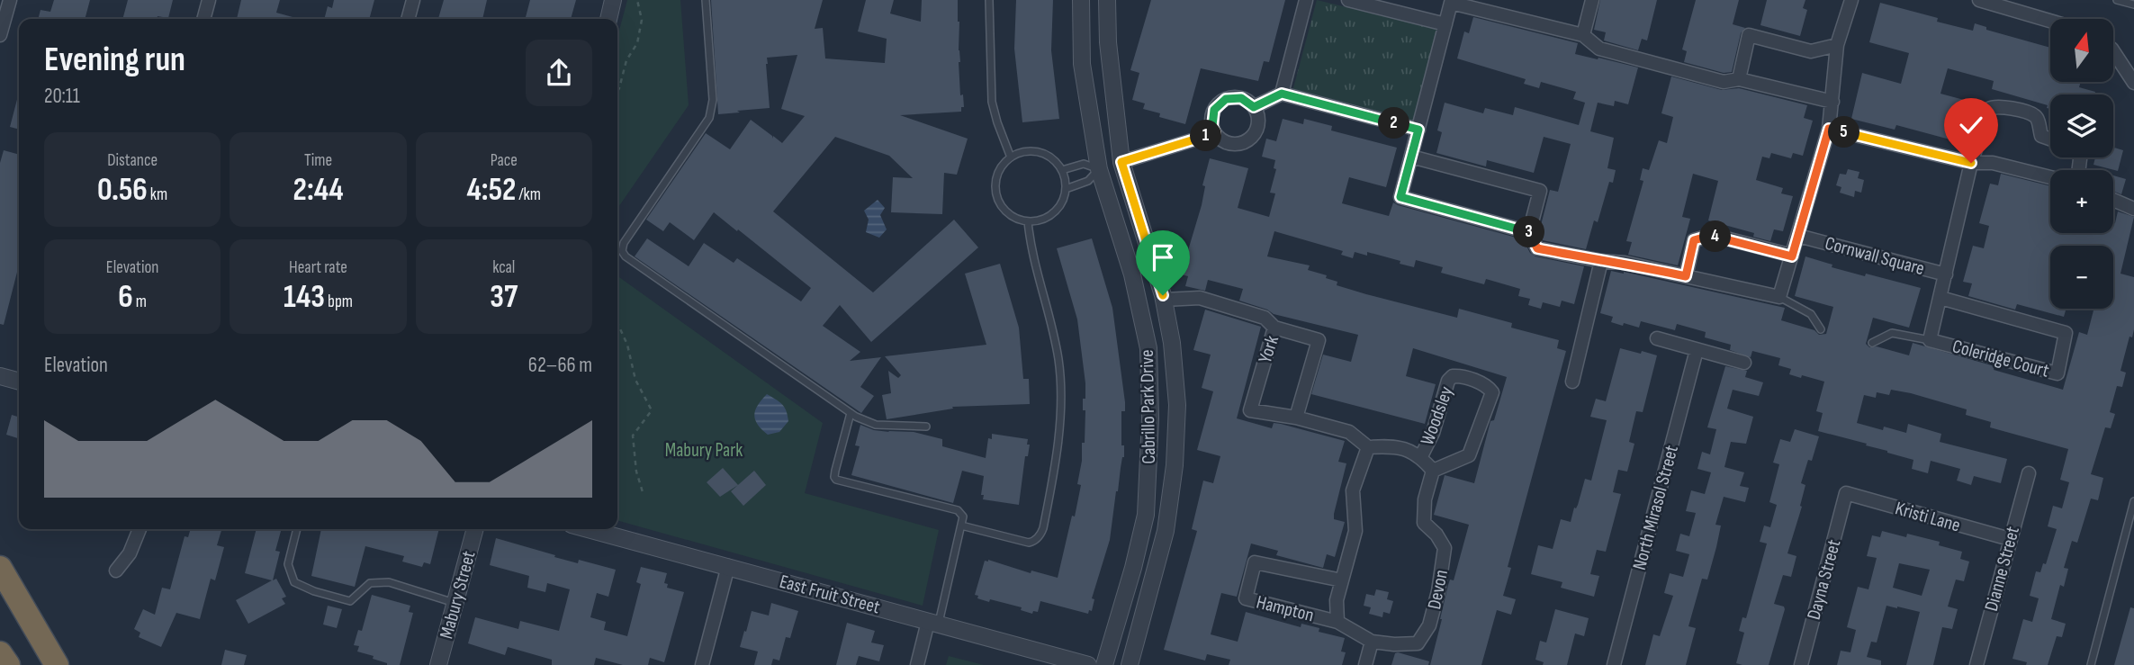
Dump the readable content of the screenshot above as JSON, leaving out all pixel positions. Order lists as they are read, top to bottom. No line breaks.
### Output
{"streets":{"street":["Cornwall Square","York","Coleridge Court","Cabrillo Park Drive","Woodsley","North Mirasol Street","Kristi Lane","Dianne Street","Dayna Street","Devon","East Fruit Street","Mabury Street","Hampton"]},"crossings":[["Cornwall Square","Coleridge Court"],["Woodsley","Devon"],["Kristi Lane","Dianne Street"],["Kristi Lane","Dayna Street"]],"parks":["Mabury Park"],"north":"top","page":{"map_buttons":["+","−"],"heading":["Evening run","20:11"],"pins":["2","5","1","3","4"],"stats":[["Distance","0.56 km"],["Time","2:44"],["Pace","4:52 /km"],["Elevation","6 m"],["Heart rate","143 bpm"],["kcal","37"]],"chart":["Elevation","62–66 m"]}}
